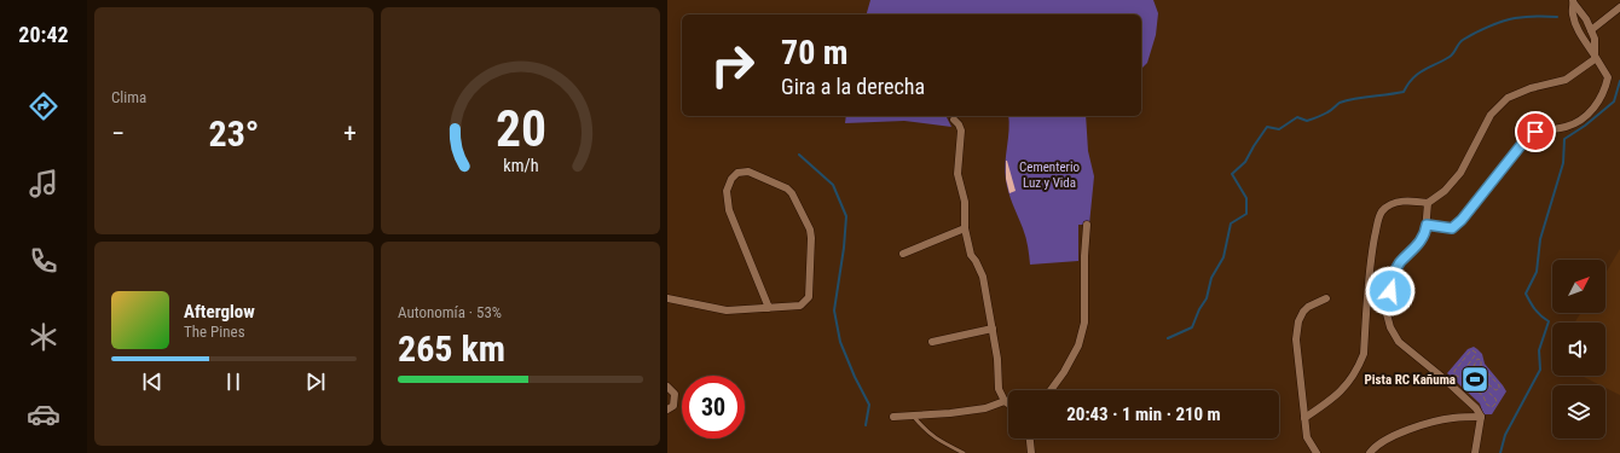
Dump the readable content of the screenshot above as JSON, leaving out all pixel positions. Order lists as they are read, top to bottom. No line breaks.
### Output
{"parks":["Cementerio Luz y Vida"],"places":{"sports":["Pista RC Kañuma"]},"north":"top right","page":{"tabs":"20:42","tile":["Clima",["Autonomía · 53%","265 km"]],"turn":["70 m","Gira a la derecha"],"heat":["−","23°","+"],"song":["Afterglow","The Pines"],"limit":"30","trip":"20:43 · 1 min · 210 m","gauge":["20","km/h"]}}
